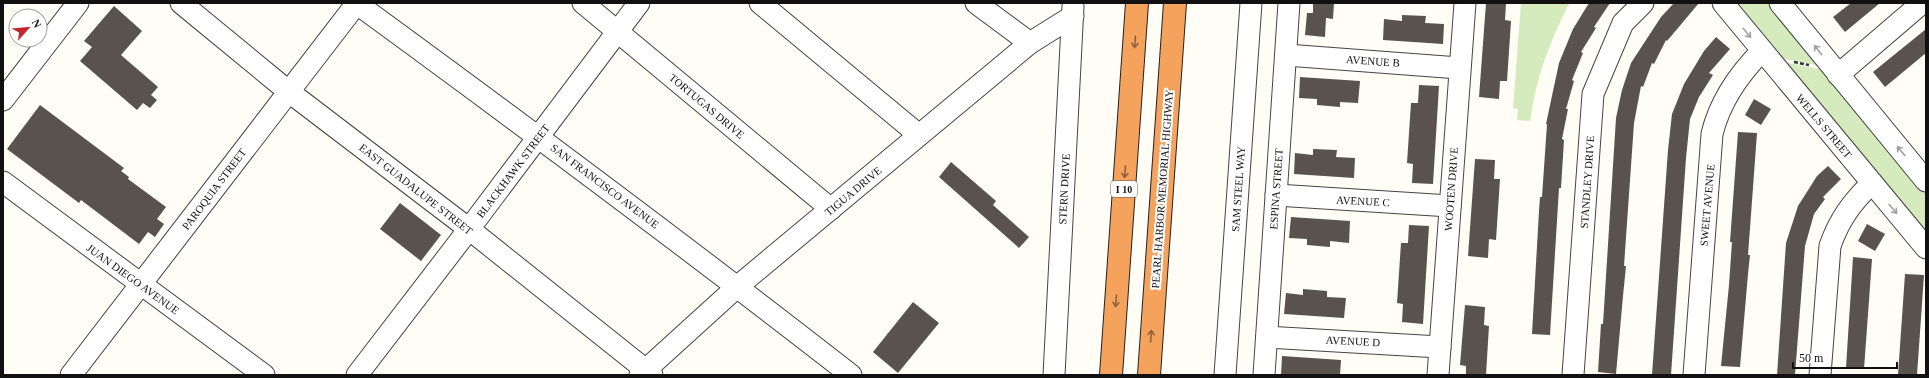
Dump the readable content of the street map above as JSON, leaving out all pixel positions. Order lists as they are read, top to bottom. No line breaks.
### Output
{"streets":{"highway":["I 10","PEARL HARBOR MEMORIAL HIGHWAY"],"street":["AVENUE B","TORTUGAS DRIVE","WELLS STREET","BLACKHAWK STREET","STANDLEY DRIVE","SAN FRANCISCO AVENUE","PAROQUIA STREET","EAST GUADALUPE STREET","STERN DRIVE","SAM STEEL WAY","ESPINA STREET","WOOTEN DRIVE","TIGUA DRIVE","AVENUE C","SWEET AVENUE","JUAN DIEGO AVENUE","AVENUE D"]},"crossings":[["AVENUE B","ESPINA STREET"],["AVENUE B","WOOTEN DRIVE"],["TORTUGAS DRIVE","BLACKHAWK STREET"],["TORTUGAS DRIVE","TIGUA DRIVE"],["WELLS STREET","SWEET AVENUE"],["BLACKHAWK STREET","SAN FRANCISCO AVENUE"],["BLACKHAWK STREET","EAST GUADALUPE STREET"],["SAN FRANCISCO AVENUE","PAROQUIA STREET"],["SAN FRANCISCO AVENUE","TIGUA DRIVE"],["PAROQUIA STREET","EAST GUADALUPE STREET"],["PAROQUIA STREET","JUAN DIEGO AVENUE"],["EAST GUADALUPE STREET","TIGUA DRIVE"],["STERN DRIVE","TIGUA DRIVE"],["ESPINA STREET","AVENUE C"],["ESPINA STREET","AVENUE D"],["WOOTEN DRIVE","AVENUE C"],["WOOTEN DRIVE","AVENUE D"]],"scale_bar":"50 m","north":"top right"}
